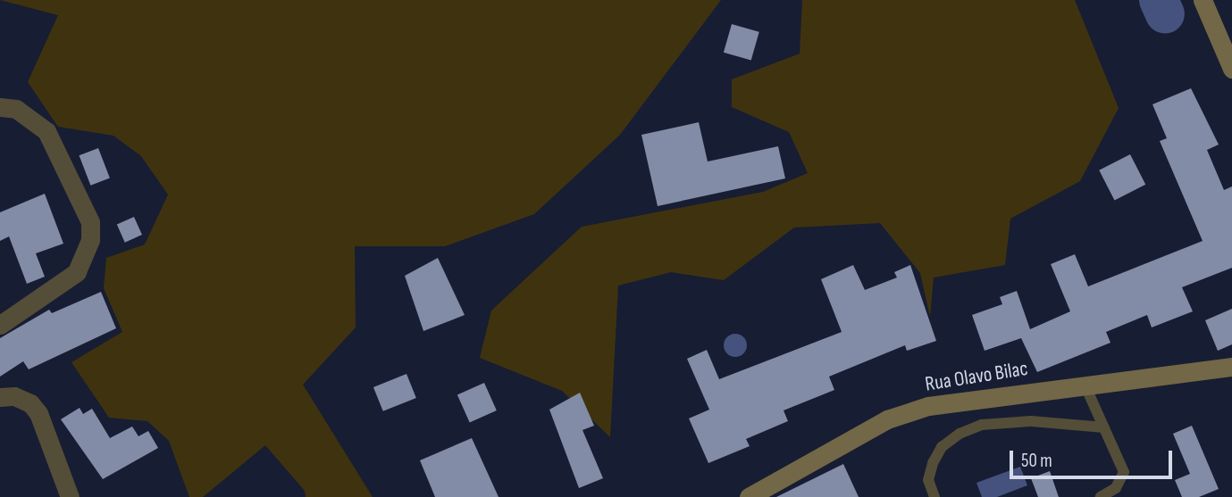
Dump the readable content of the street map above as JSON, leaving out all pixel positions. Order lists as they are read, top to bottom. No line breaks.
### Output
{"streets":{"main road":["Rua Olavo Bilac"]},"scale_bar":"50 m"}
